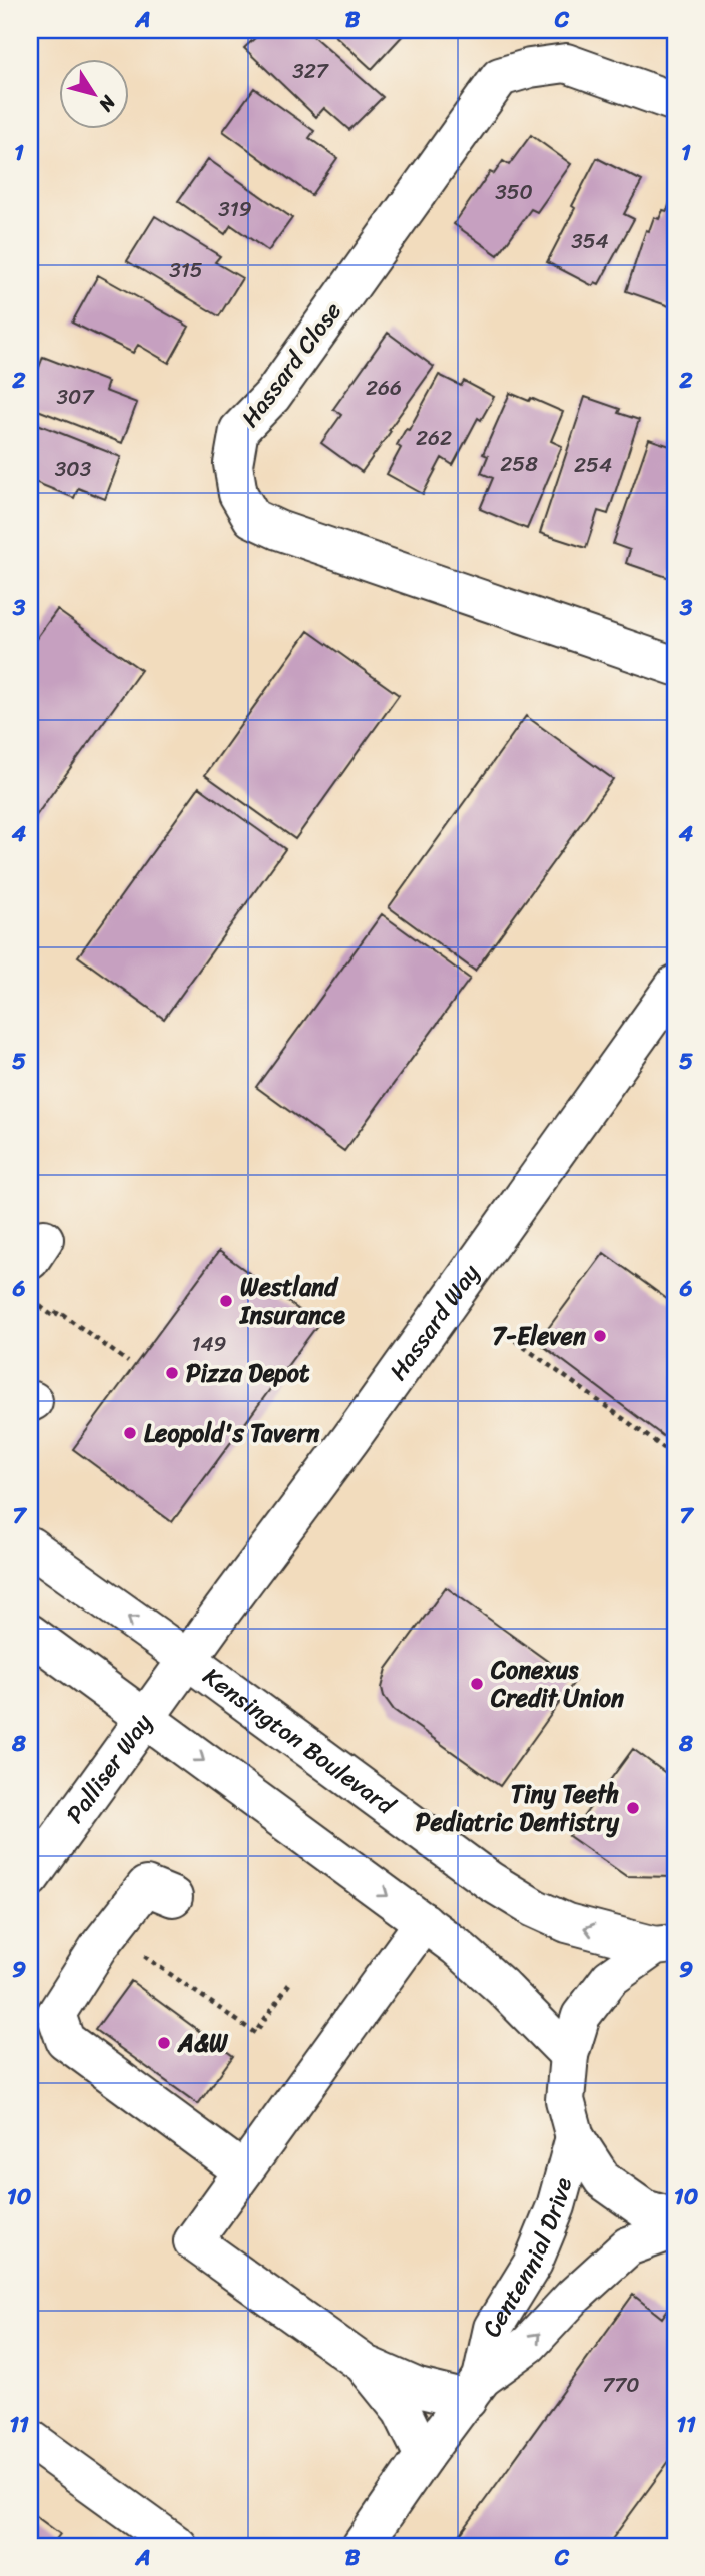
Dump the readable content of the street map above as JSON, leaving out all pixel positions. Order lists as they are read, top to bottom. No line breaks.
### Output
{"streets":{"street":["Hassard Close","Hassard Way","Kensington Boulevard","Palliser Way","Centennial Drive"]},"crossings":[["Hassard Way","Kensington Boulevard"],["Hassard Way","Palliser Way"],["Kensington Boulevard","Palliser Way"]],"places":["Westland Insurance","7-Eleven","Pizza Depot","Leopold's Tavern","Conexus Credit Union","Tiny Teeth Pediatric Dentistry","A&W"],"house_numbers":["327","350","319","354","315","266","307","262","258","254","303","149","770"],"north":"bottom right","grid":{"columns":["A","B","C"],"rows":["1","2","3","4","5","6","7","8","9","10","11"]}}
